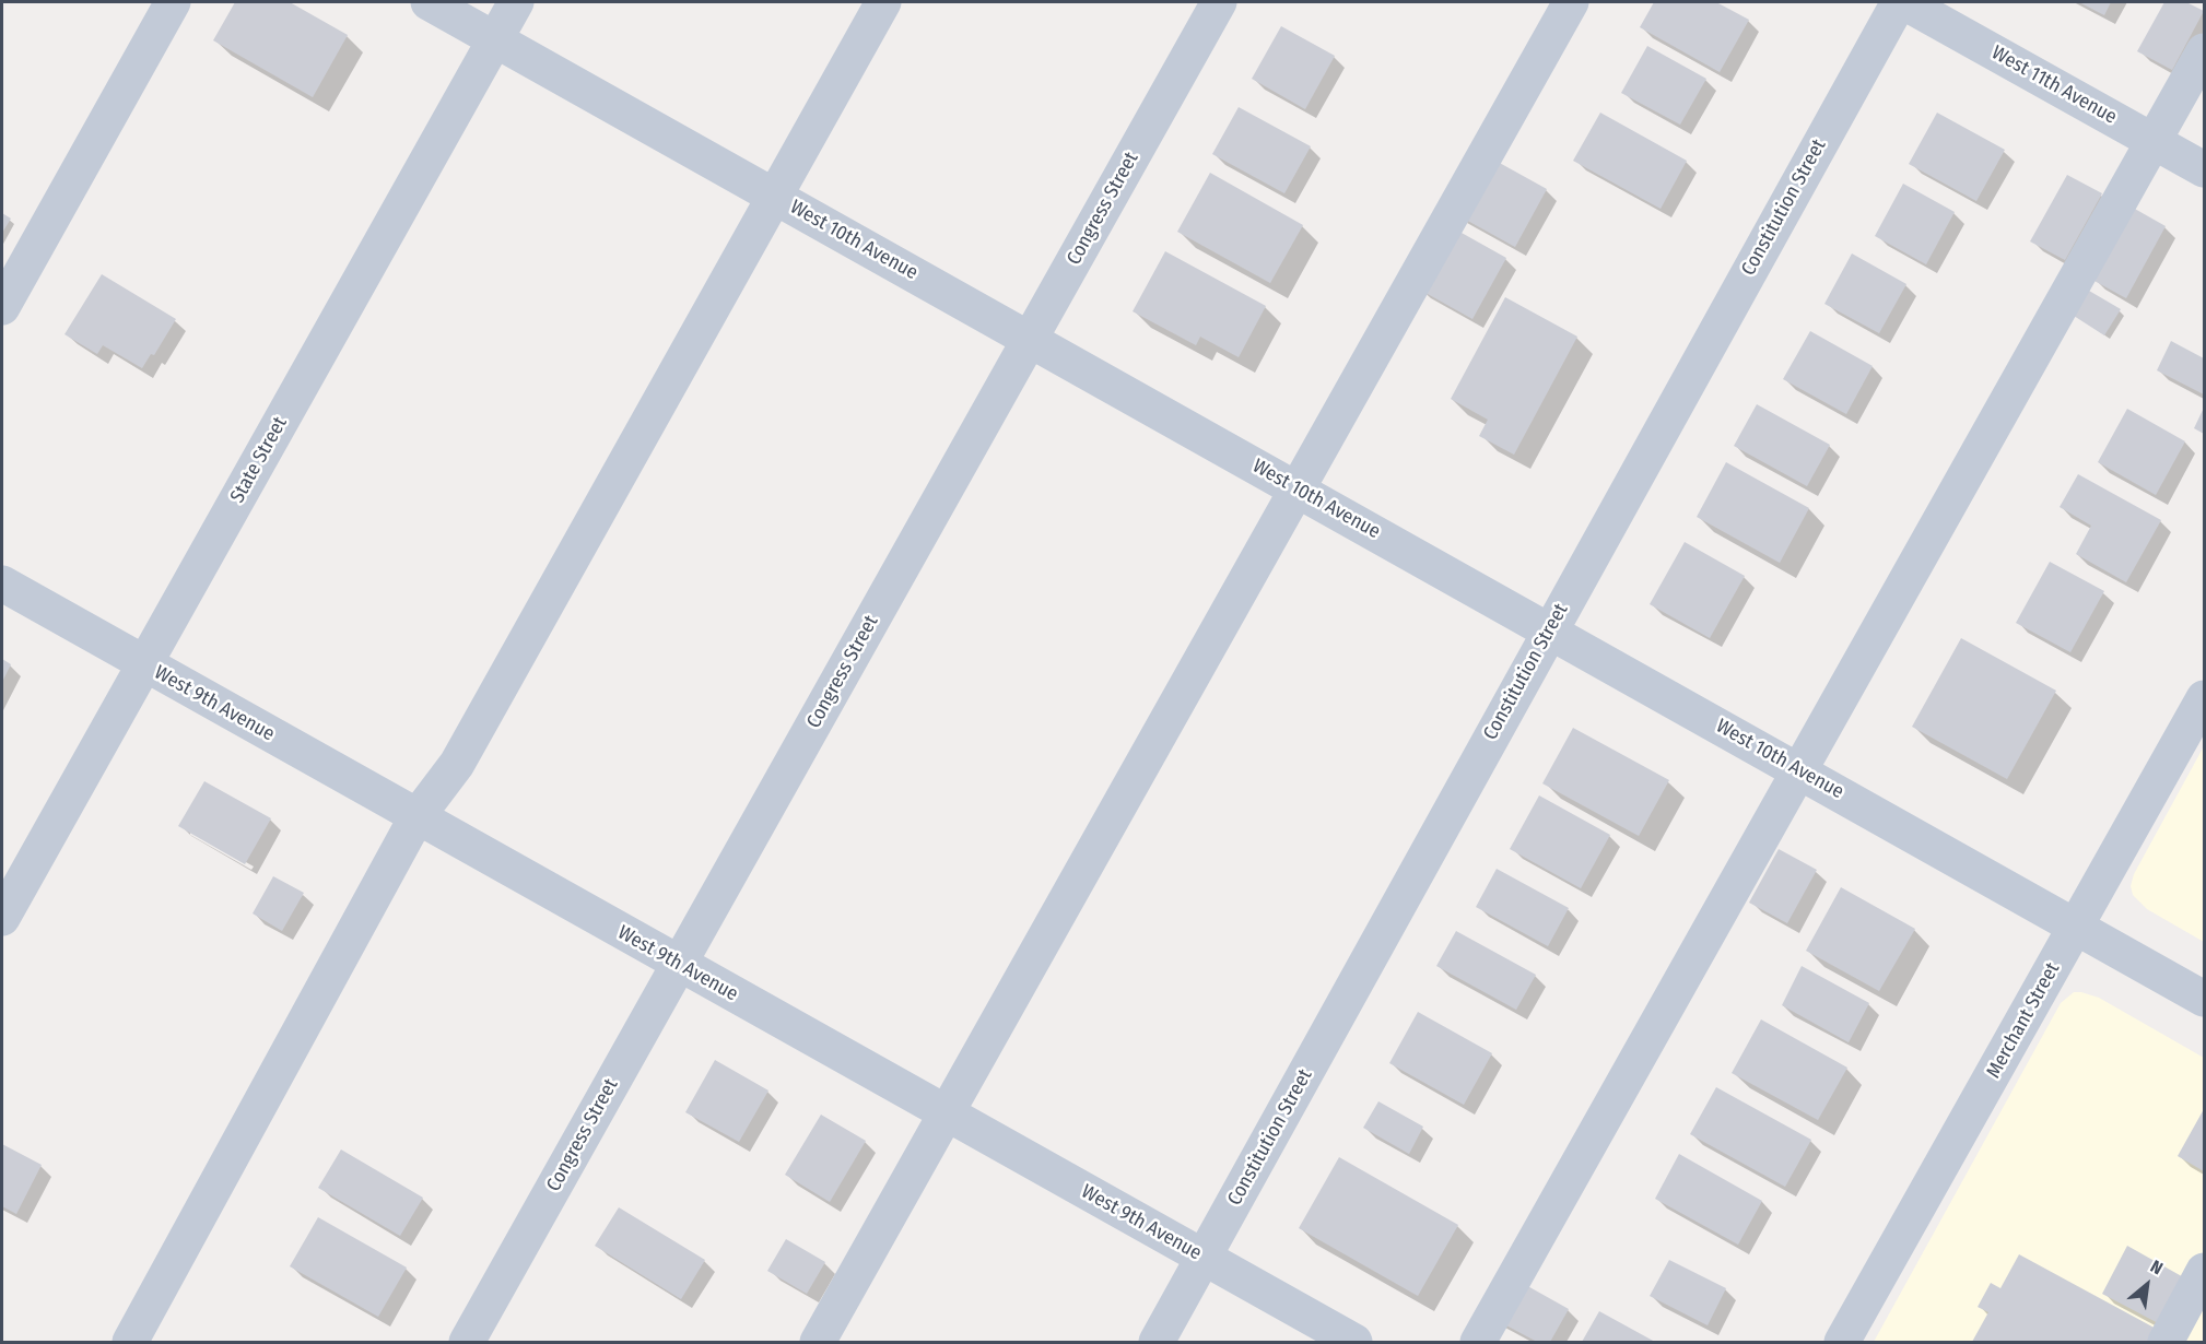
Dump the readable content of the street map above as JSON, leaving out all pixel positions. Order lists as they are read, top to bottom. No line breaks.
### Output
{"streets":{"street":["West 11th Avenue","Constitution Street","Congress Street","West 10th Avenue","State Street","West 9th Avenue","Merchant Street"]},"crossings":[["Constitution Street","West 10th Avenue"],["Constitution Street","West 9th Avenue"],["Congress Street","West 10th Avenue"],["Congress Street","West 9th Avenue"],["West 10th Avenue","State Street"],["West 10th Avenue","Merchant Street"],["State Street","West 9th Avenue"]],"north":"top right"}
